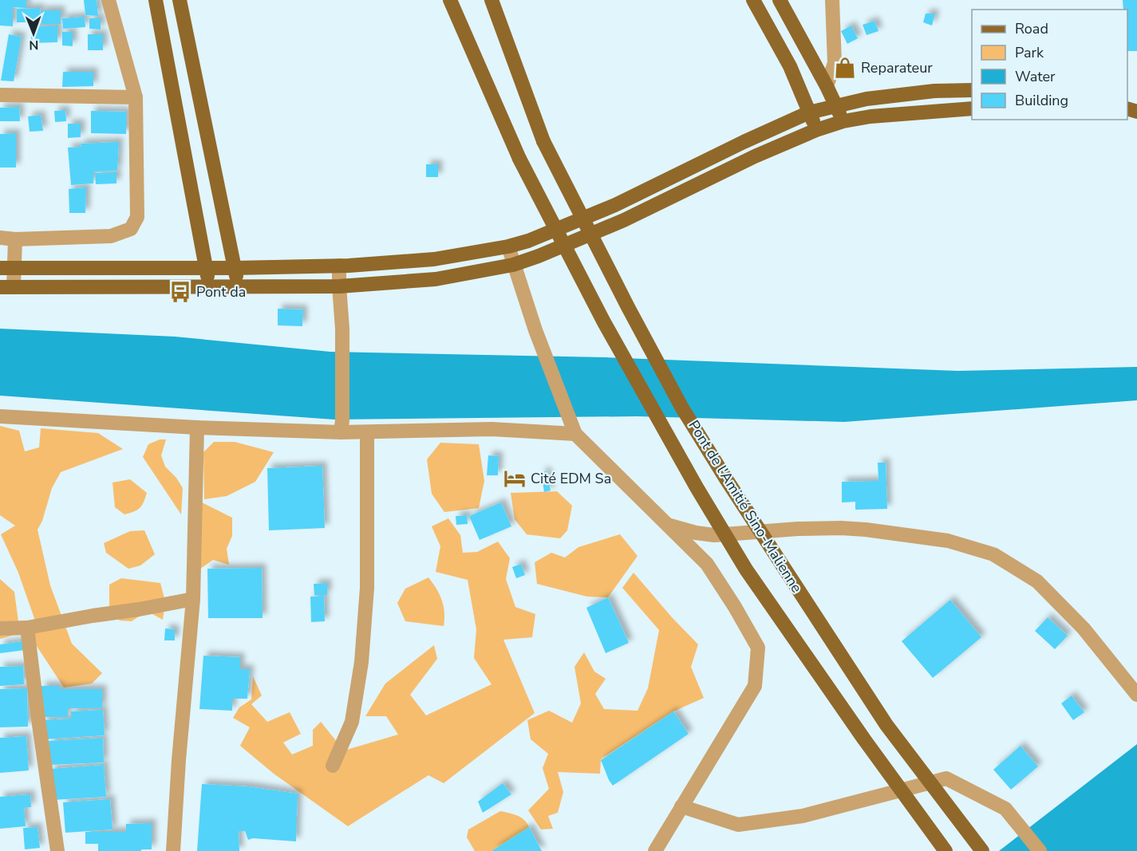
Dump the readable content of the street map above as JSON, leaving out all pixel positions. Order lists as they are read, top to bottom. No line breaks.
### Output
{"streets":{"main road":["Pont de l'Amitié Sino-Malienne"]},"places":{"shop":["Reparateur"],"bus stop":["Pont da"],"hotel":["Cité EDM Sa"]},"legend":["Road","Park","Water","Building"],"north":"bottom"}
